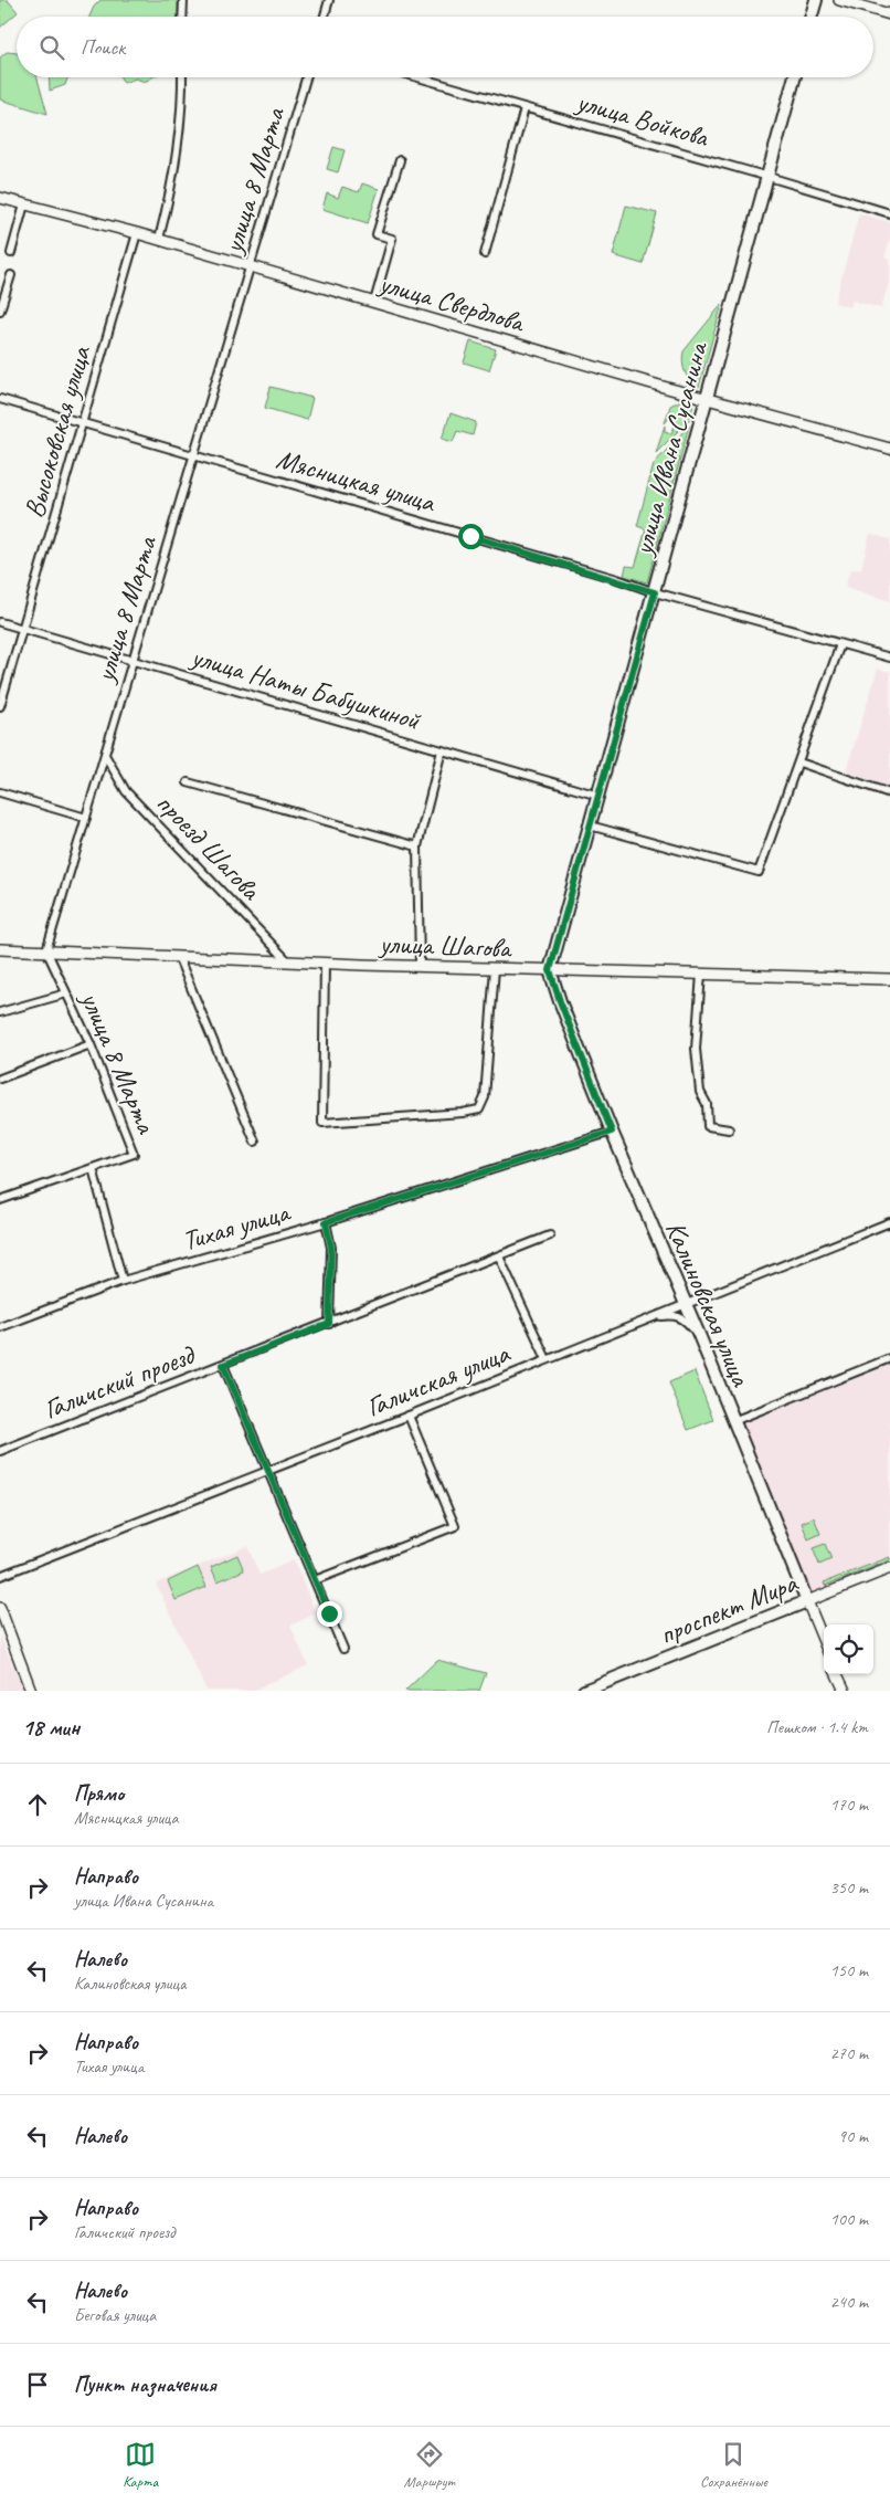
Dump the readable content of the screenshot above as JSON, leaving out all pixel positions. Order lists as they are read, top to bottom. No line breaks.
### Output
{"streets":{"main road":["улица Ивана Сусанина","Калиновская улица","проспект Мира"],"street":["улица Войкова","улица 8 Марта","улица Свердлова","Высоковская улица","Мясницкая улица","улица Наты Бабушкиной","проезд Шагова","улица Шагова","Тихая улица","Галичская улица","Галичский проезд"]},"crossings":[["улица Войкова","улица Ивана Сусанина"],["улица 8 Марта","улица Свердлова"],["улица 8 Марта","Мясницкая улица"],["улица 8 Марта","улица Наты Бабушкиной"],["улица 8 Марта","проезд Шагова"],["улица 8 Марта","улица Шагова"],["улица Свердлова","Высоковская улица"],["улица Свердлова","улица Ивана Сусанина"],["Высоковская улица","Мясницкая улица"],["Высоковская улица","улица Наты Бабушкиной"],["улица Ивана Сусанина","Мясницкая улица"],["улица Ивана Сусанина","улица Наты Бабушкиной"],["улица Ивана Сусанина","улица Шагова"],["улица Ивана Сусанина","Калиновская улица"],["проезд Шагова","улица Шагова"],["улица Шагова","Калиновская улица"],["Тихая улица","Калиновская улица"],["Калиновская улица","Галичская улица"],["Калиновская улица","проспект Мира"]],"page":{"search":"Поиск","heading":["18 мин","Пешком · 1.4 km"],"list":[["Прямо","Мясницкая улица","170 m"],["Направо","улица Ивана Сусанина","350 m"],["Налево","Калиновская улица","150 m"],["Направо","Тихая улица","270 m"],["Налево","90 m"],["Направо","Галичский проезд","100 m"],["Налево","Беговая улица","240 m"],"Пункт назначения"],"nav":["Карта","Маршрут","Сохранённые"]}}
